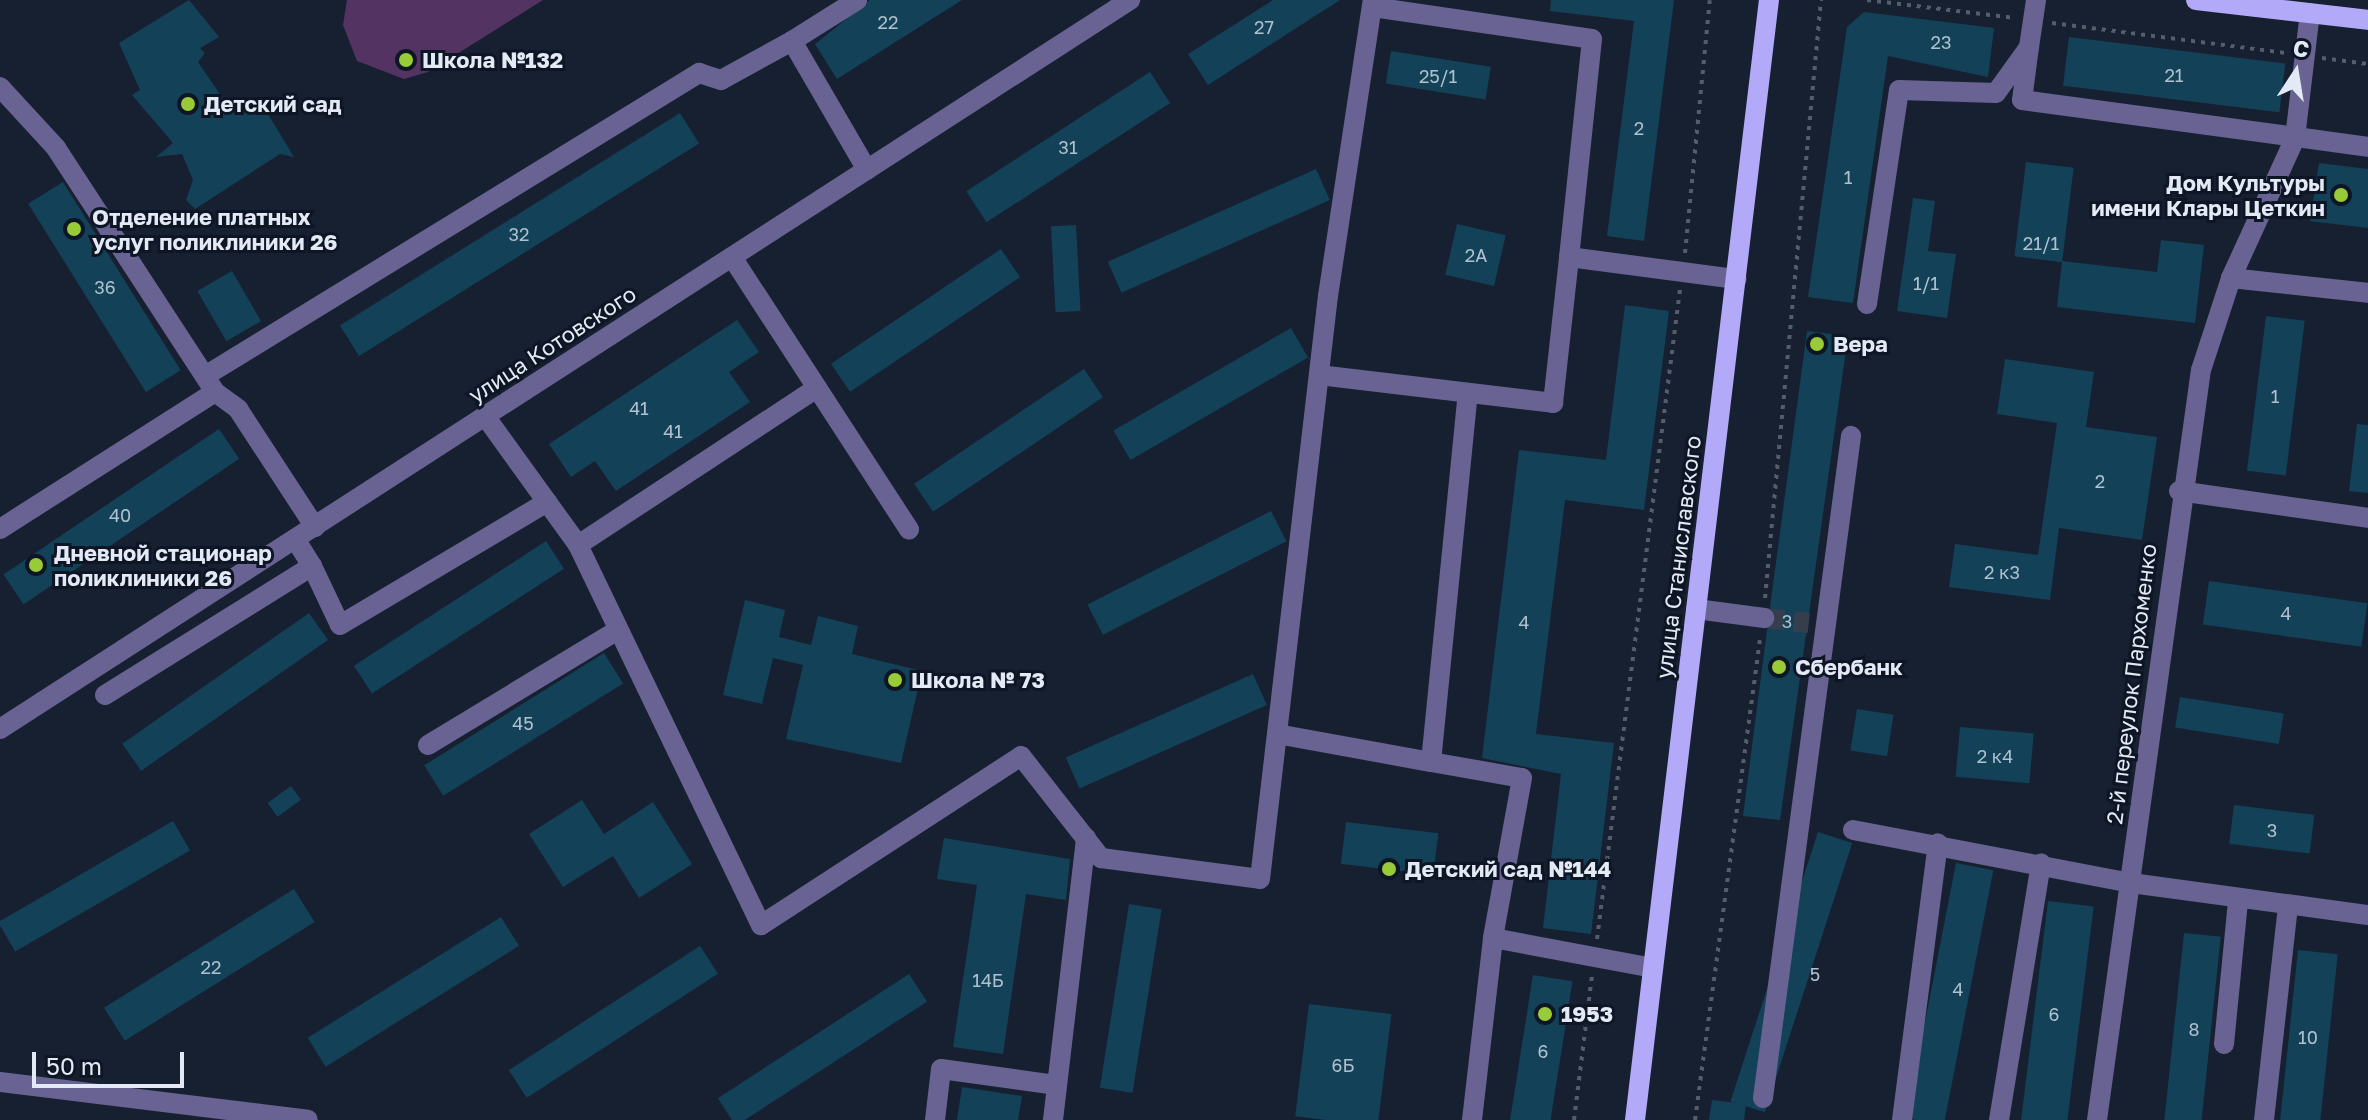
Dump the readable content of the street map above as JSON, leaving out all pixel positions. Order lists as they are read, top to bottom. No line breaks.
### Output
{"streets":{"main road":["улица Станиславского"],"street":["улица Котовского","2-й переулок Пархоменко"]},"places":["Школа №132","Детский сад","Дом Культуры имени Клары Цеткин","Отделение платных услуг поликлиники 26","Вера","Дневной стационар поликлиники 26","Сбербанк","Школа № 73","Детский сад №144","1953"],"house_numbers":["22","27","23","21","25/1","2","31","1","32","21/1","2А","1/1","36","1","41","41","2","40","2 к3","4","3","4","45","2 к4","3","22","5","14Б","4","6","8","10","6","6Б"],"scale_bar":"50 m","north":"top"}
